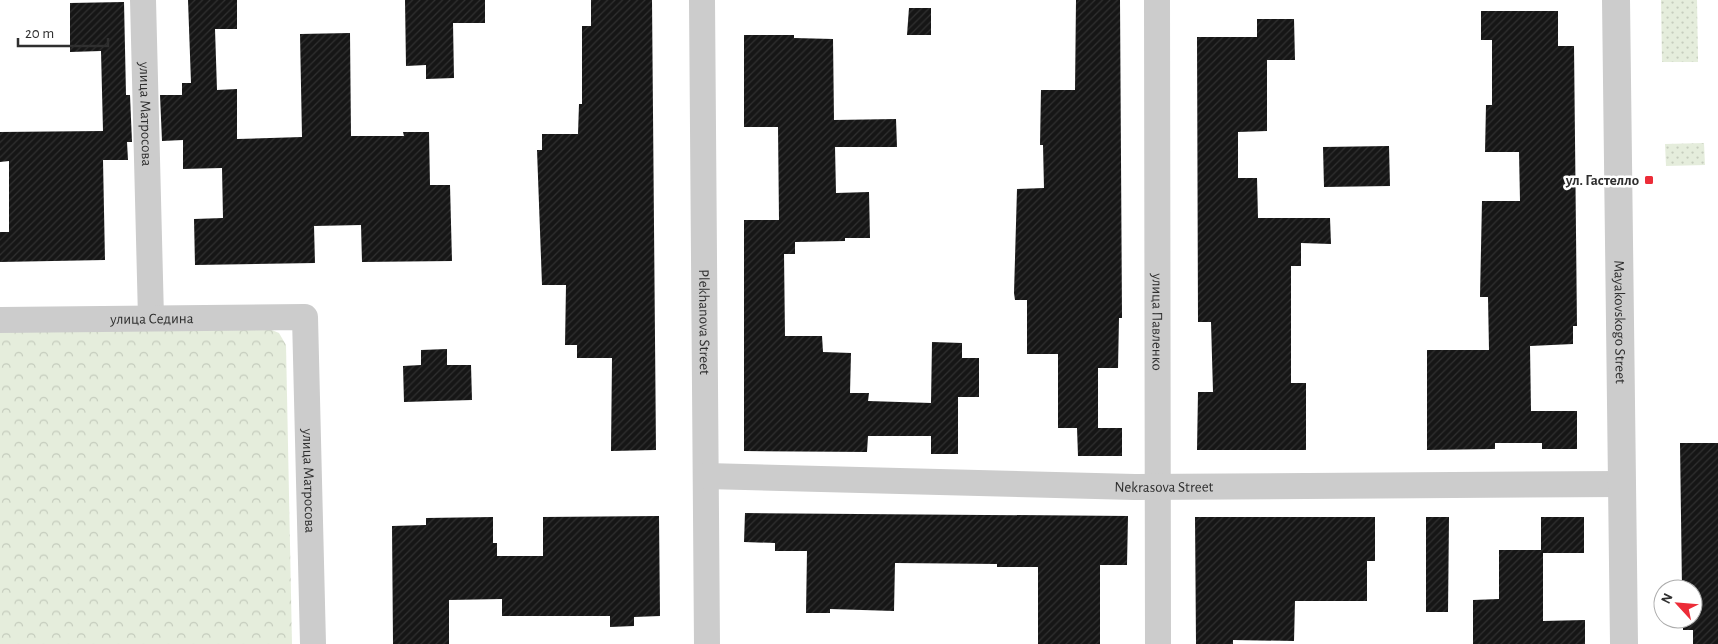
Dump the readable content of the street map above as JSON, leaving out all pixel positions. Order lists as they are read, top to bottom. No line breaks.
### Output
{"streets":{"street":["улица Матросова","улица Седина","Plekhanova Street","улица Павленко","Mayakovskogo Street","Nekrasova Street"]},"crossings":[["улица Матросова","улица Седина"],["Plekhanova Street","Nekrasova Street"],["улица Павленко","Nekrasova Street"],["Mayakovskogo Street","Nekrasova Street"]],"places":{"transit":["ул. Гастелло"]},"scale_bar":"20 m","north":"top left"}
